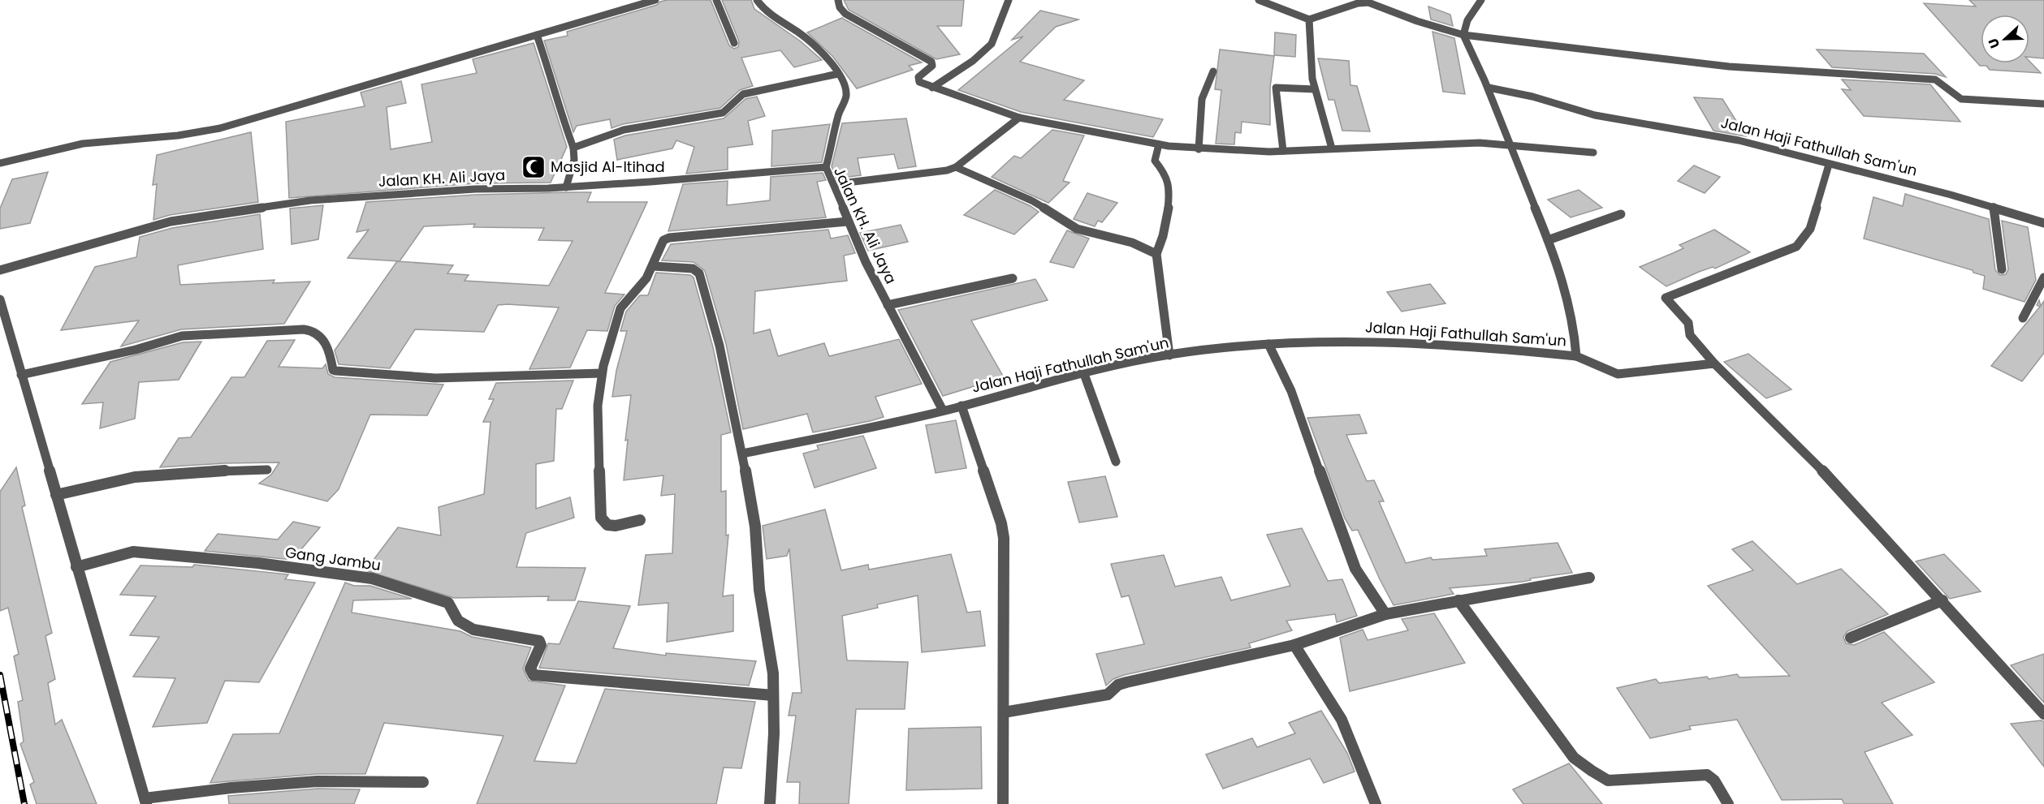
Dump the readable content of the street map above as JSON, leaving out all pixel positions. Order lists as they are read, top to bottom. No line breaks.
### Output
{"streets":{"street":["Jalan Haji Fathullah Sam'un","Jalan KH. Ali Jaya","Gang Jambu"]},"crossings":[["Jalan Haji Fathullah Sam'un","Jalan KH. Ali Jaya"]],"places":{"mosque":["Masjid Al-Itihad"]},"north":"left"}
